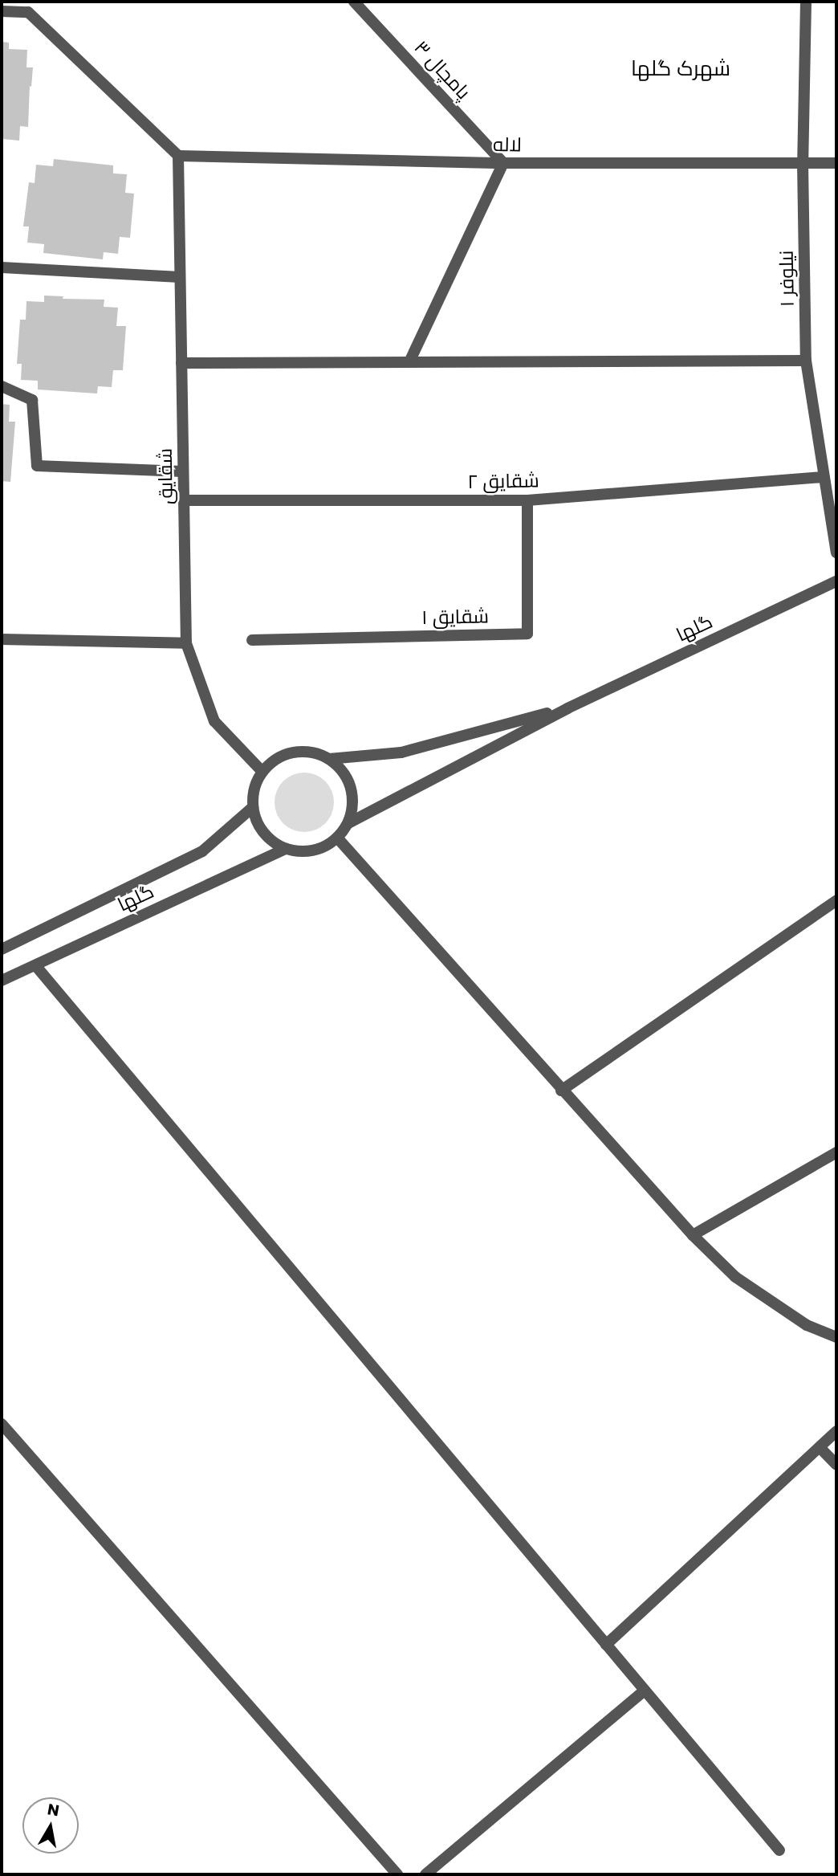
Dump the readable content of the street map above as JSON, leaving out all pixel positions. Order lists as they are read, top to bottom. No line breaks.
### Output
{"streets":{"street":["پامچال ۳","لاله","نیلوفر ۱","شقایق","شقایق ۲","شقایق ۱","گلها"]},"crossings":[["پامچال ۳","لاله"],["لاله","نیلوفر ۱"],["لاله","شقایق"],["نیلوفر ۱","شقایق ۲"],["شقایق","شقایق ۲"],["شقایق","گلها"],["شقایق ۲","شقایق ۱"]],"districts":["شهرک گلها"],"north":"top"}
